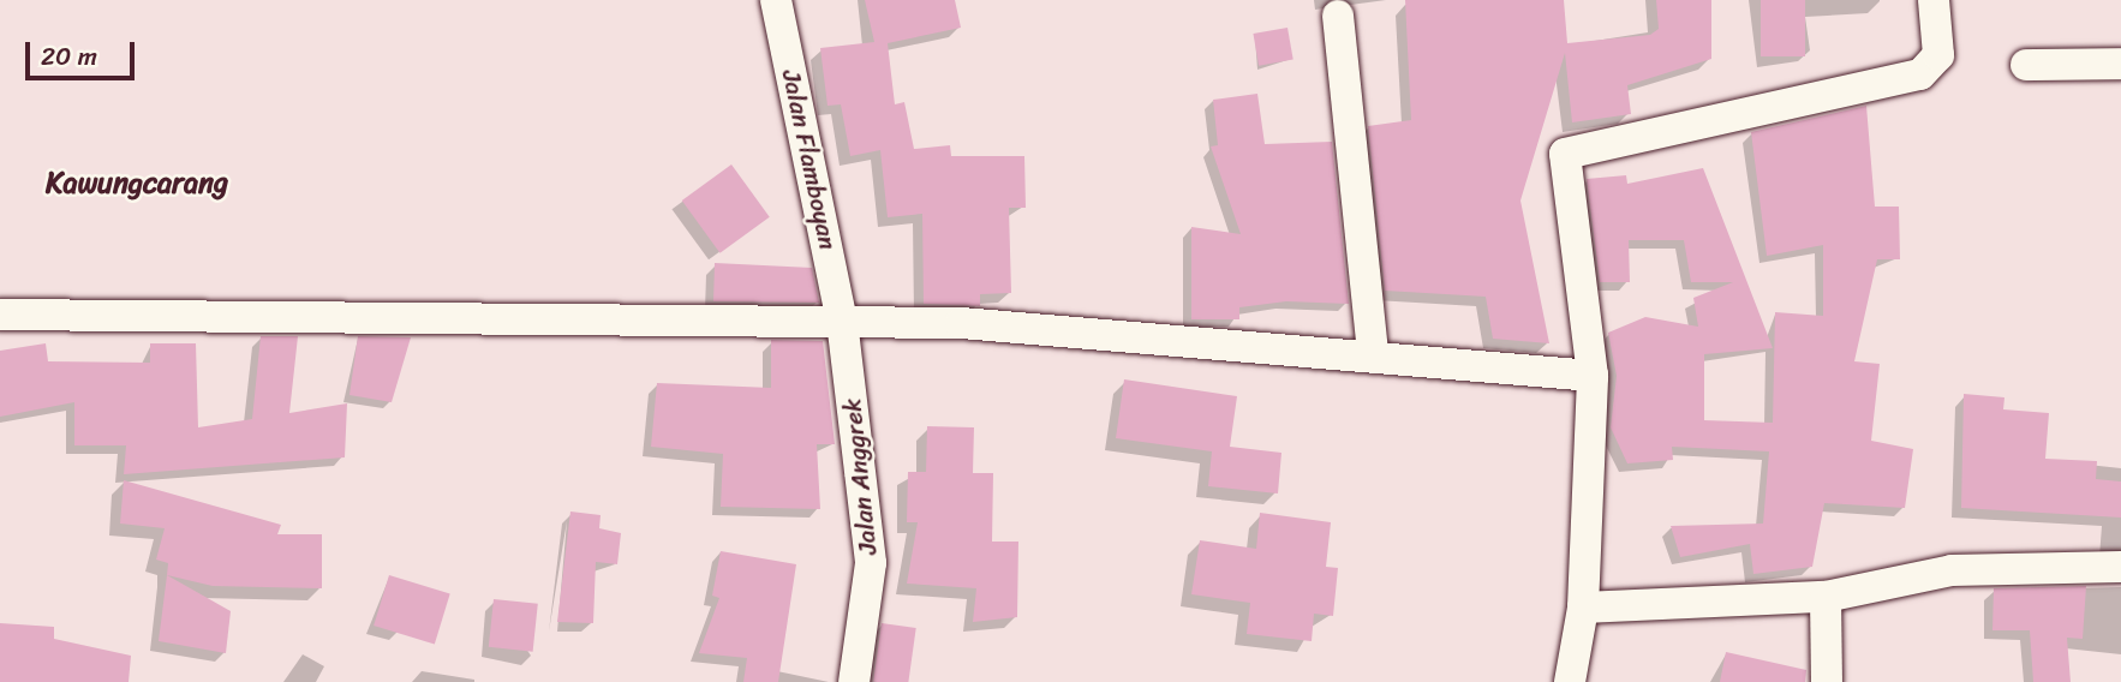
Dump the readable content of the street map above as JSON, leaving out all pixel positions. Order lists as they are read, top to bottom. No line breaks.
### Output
{"streets":{"street":["Jalan Flamboyan","Jalan Anggrek"]},"crossings":[["Jalan Flamboyan","Jalan Anggrek"]],"districts":["Kawungcarang"],"scale_bar":"20 m"}
